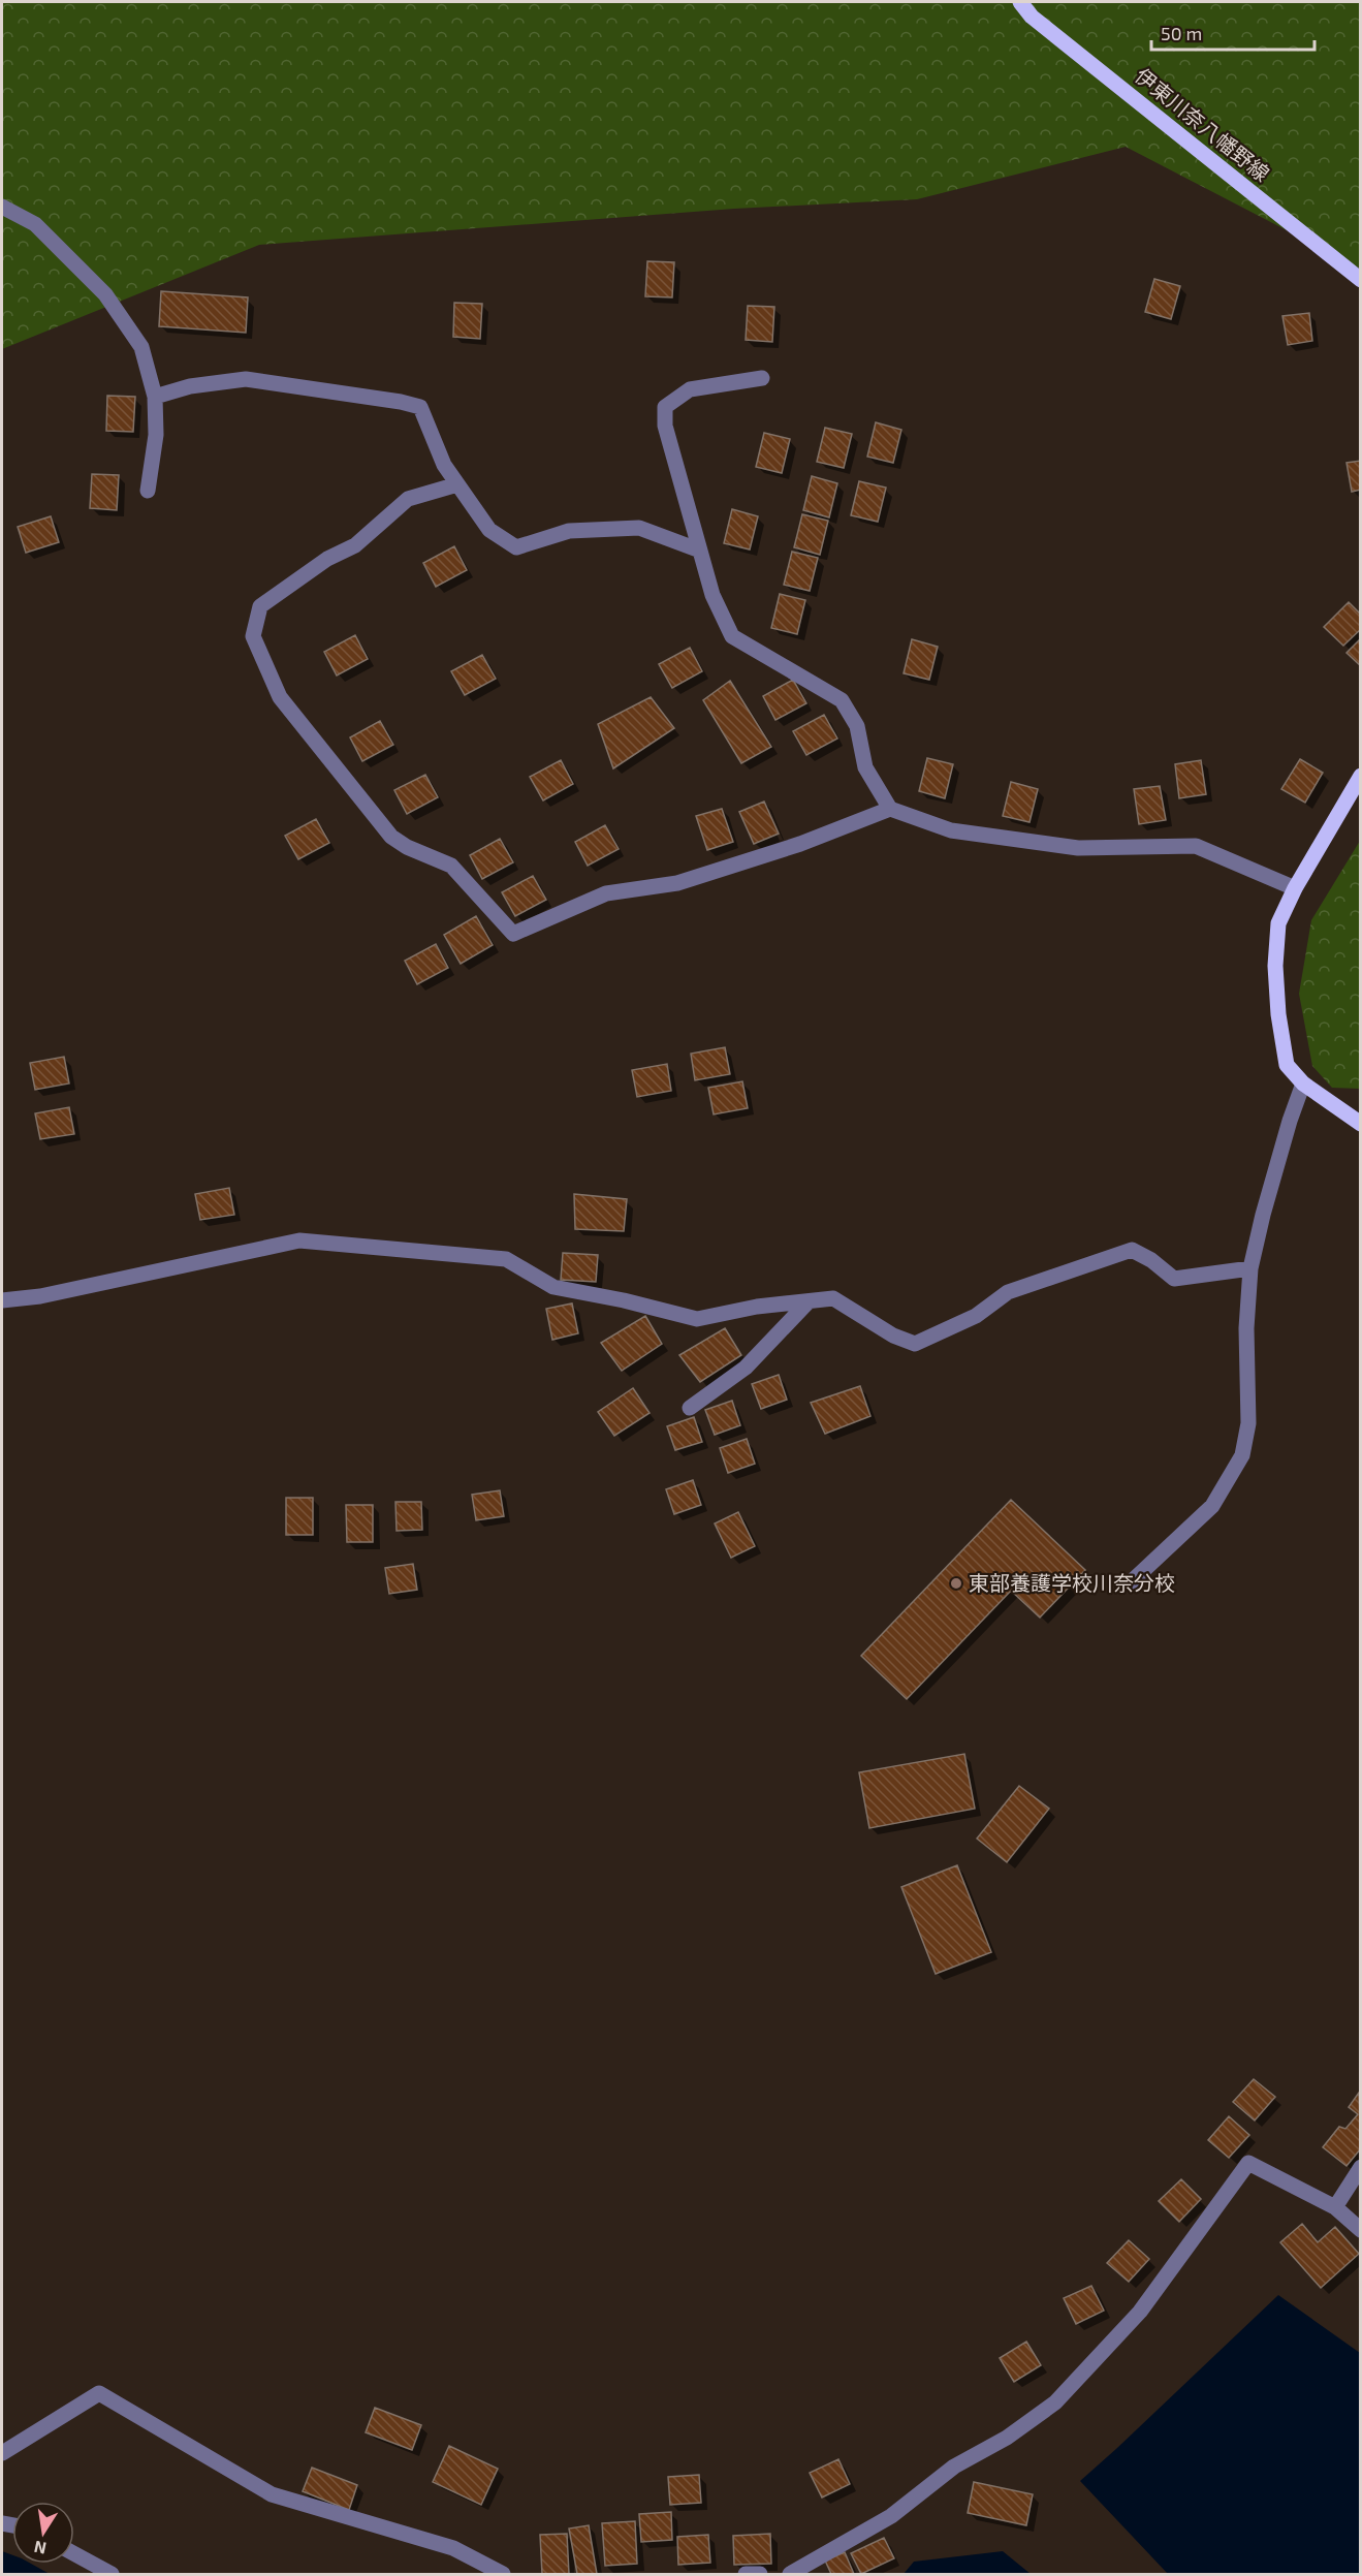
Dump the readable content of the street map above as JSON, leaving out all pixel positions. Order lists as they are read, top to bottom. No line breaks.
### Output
{"streets":{"main road":["伊東川奈八幡野線"]},"places":["東部養護学校川奈分校"],"scale_bar":"50 m","north":"bottom"}
